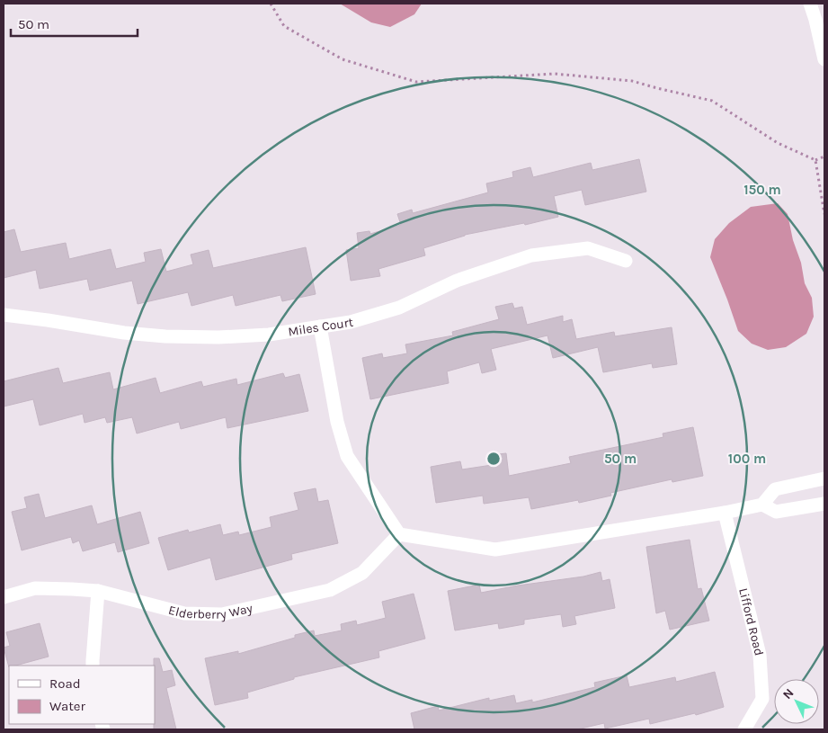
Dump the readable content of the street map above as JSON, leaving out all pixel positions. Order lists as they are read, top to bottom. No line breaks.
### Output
{"streets":{"street":["Miles Court","Elderberry Way","Lifford Road"]},"legend":["Road","Water"],"scale_bar":"50 m","north":"top left","rings":["150 m","50 m","100 m"]}
